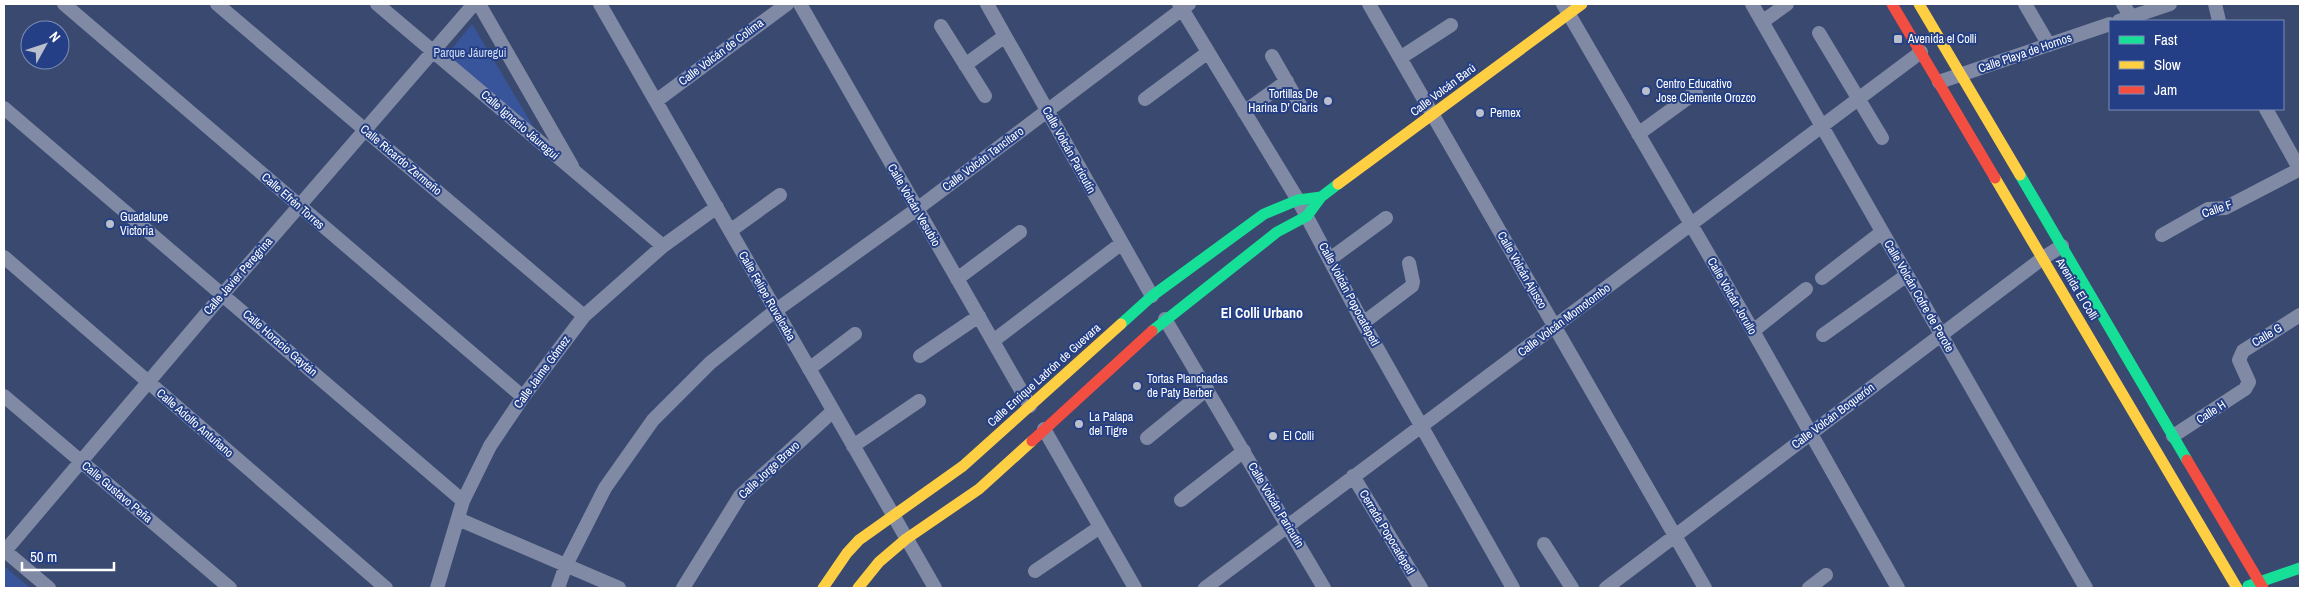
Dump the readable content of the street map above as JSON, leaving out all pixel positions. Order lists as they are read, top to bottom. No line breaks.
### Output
{"streets":{"street":["Calle Volcán de Colima","Calle Playa de Hornos","Calle Volcán Barú","Calle Ignacio Jáuregui","Calle Volcán Paricutín","Calle Volcán Tancítaro","Calle Ricardo Zermeño","Calle Efrén Torres","Calle Volcán Vesubio","Calle F","Calle Volcán Ajusco","Calle Javier Peregrina","Avenida El Colli","Calle Volcán Popocatépetl","Calle Felipe Ruvalcaba","Calle Volcán Jorullo","Calle Volcán Cofre de Perote","Calle Volcán Momotombo","Calle G","Calle Horacio Gaytán","Calle Jaime Gómez","Calle Enrique Ladrón de Guevara","Calle H","Calle Volcán Boquerón","Calle Adolfo Antuñano","Calle Jorge Bravo","Calle Gustavo Peña","Cerrada Popocatépetl"]},"crossings":[["Calle Volcán de Colima","Calle Felipe Ruvalcaba"],["Calle Playa de Hornos","Avenida El Colli"],["Calle Volcán Barú","Calle Volcán Ajusco"],["Calle Volcán Barú","Calle Volcán Popocatépetl"],["Calle Volcán Barú","Calle Volcán Jorullo"],["Calle Volcán Barú","Calle Enrique Ladrón de Guevara"],["Calle Ignacio Jáuregui","Calle Javier Peregrina"],["Calle Ignacio Jáuregui","Calle Jaime Gómez"],["Calle Volcán Paricutín","Calle Volcán Tancítaro"],["Calle Volcán Paricutín","Calle Volcán Momotombo"],["Calle Volcán Paricutín","Calle Enrique Ladrón de Guevara"],["Calle Volcán Tancítaro","Calle Volcán Vesubio"],["Calle Volcán Tancítaro","Calle Volcán Popocatépetl"],["Calle Volcán Tancítaro","Calle Felipe Ruvalcaba"],["Calle Ricardo Zermeño","Calle Javier Peregrina"],["Calle Ricardo Zermeño","Calle Jaime Gómez"],["Calle Efrén Torres","Calle Javier Peregrina"],["Calle Efrén Torres","Calle Jaime Gómez"],["Calle Volcán Vesubio","Calle Enrique Ladrón de Guevara"],["Calle Volcán Ajusco","Calle Volcán Momotombo"],["Calle Volcán Ajusco","Calle Volcán Boquerón"],["Calle Javier Peregrina","Calle Horacio Gaytán"],["Calle Javier Peregrina","Calle Adolfo Antuñano"],["Calle Javier Peregrina","Calle Gustavo Peña"],["Avenida El Colli","Calle Volcán Momotombo"],["Avenida El Colli","Calle H"],["Avenida El Colli","Calle Volcán Boquerón"],["Calle Volcán Popocatépetl","Calle Volcán Momotombo"],["Calle Volcán Popocatépetl","Calle Enrique Ladrón de Guevara"],["Calle Felipe Ruvalcaba","Calle Jaime Gómez"],["Calle Felipe Ruvalcaba","Calle Enrique Ladrón de Guevara"],["Calle Felipe Ruvalcaba","Calle Jorge Bravo"],["Calle Volcán Jorullo","Calle Volcán Momotombo"],["Calle Volcán Jorullo","Calle Volcán Boquerón"],["Calle Volcán Cofre de Perote","Calle Volcán Momotombo"],["Calle Volcán Cofre de Perote","Calle Volcán Boquerón"],["Calle Volcán Momotombo","Cerrada Popocatépetl"],["Calle G","Calle H"],["Calle Horacio Gaytán","Calle Jaime Gómez"]],"districts":["El Colli Urbano"],"parks":["Parque Jáuregui"],"places":{"transit":["Avenida el Colli"],"other":["Centro Educativo Jose Clemente Orozco","Tortillas De Harina D' Claris","Pemex","Guadalupe Victoria","Tortas Planchadas de Paty Berber","La Palapa del Tigre","El Colli"]},"legend":["Fast","Slow","Jam"],"scale_bar":"50 m","north":"top right"}
